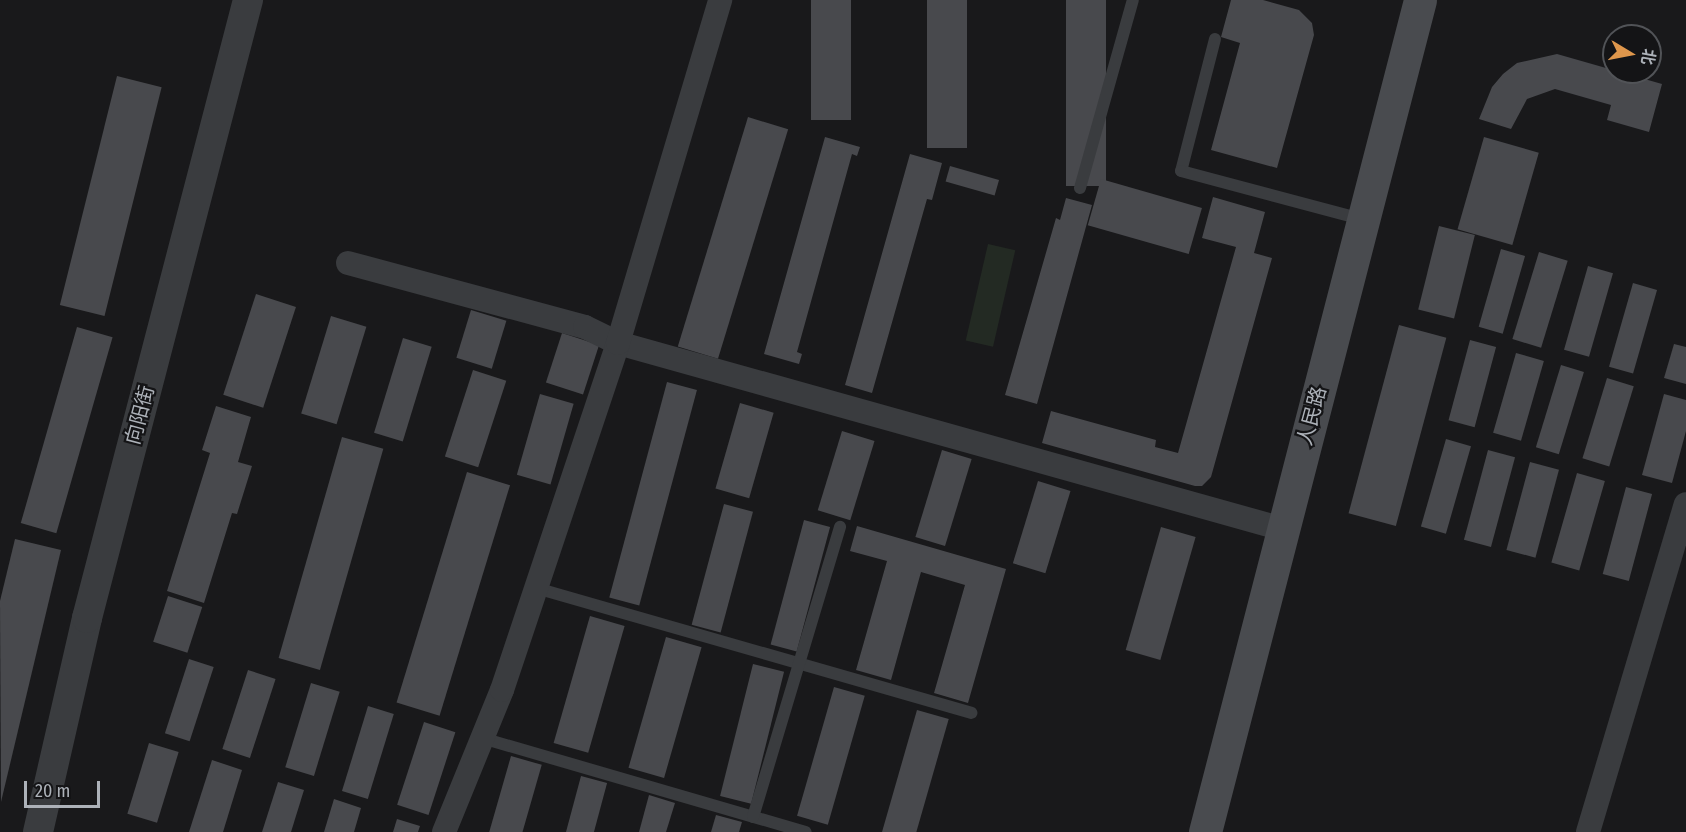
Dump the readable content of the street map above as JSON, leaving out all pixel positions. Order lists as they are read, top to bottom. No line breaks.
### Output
{"streets":{"main road":["人民路"],"street":["向阳街"]},"scale_bar":"20 m","north":"right"}
